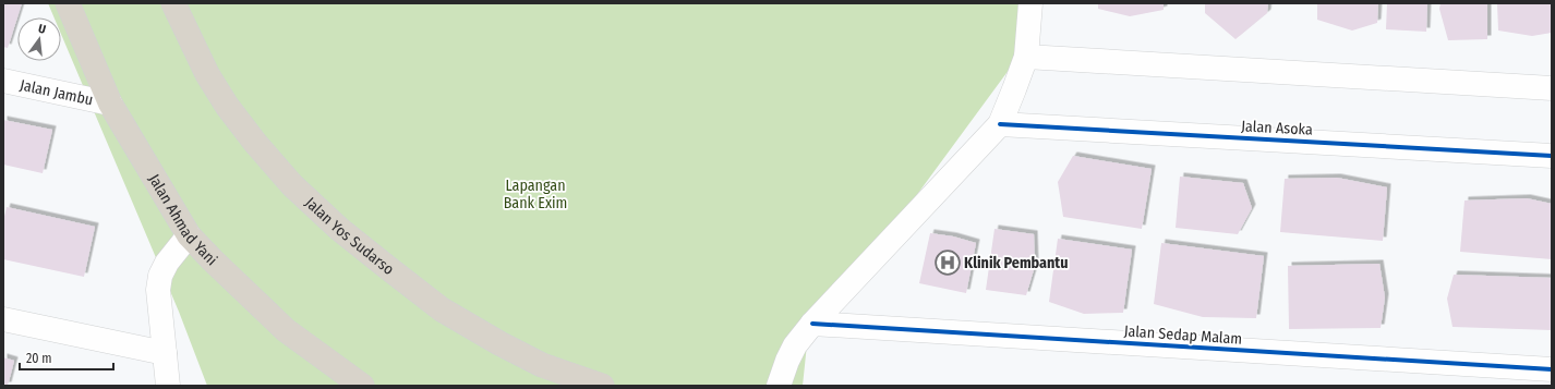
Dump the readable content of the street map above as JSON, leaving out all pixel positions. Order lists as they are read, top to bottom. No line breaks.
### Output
{"streets":{"highway":["Jalan Ahmad Yani","Jalan Yos Sudarso"],"street":["Jalan Jambu","Jalan Asoka","Jalan Sedap Malam"]},"crossings":[["Jalan Jambu","Jalan Ahmad Yani"]],"parks":["Lapangan Bank Exim"],"places":{"hospital":["Klinik Pembantu"]},"scale_bar":"20 m","north":"top"}
